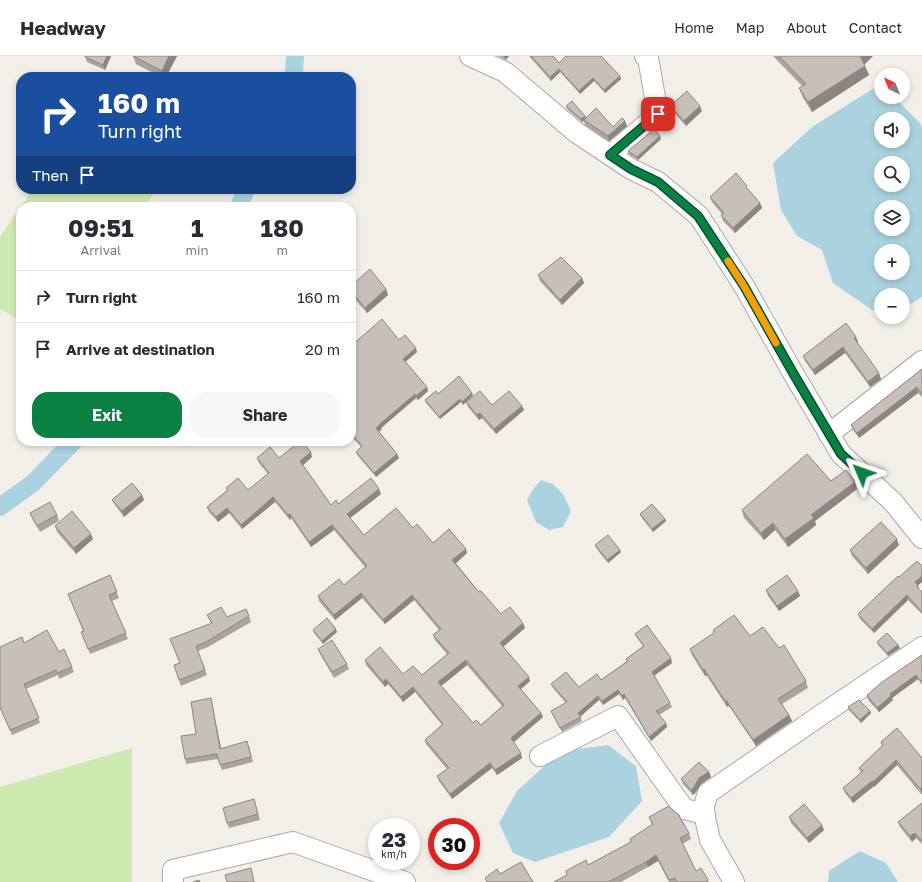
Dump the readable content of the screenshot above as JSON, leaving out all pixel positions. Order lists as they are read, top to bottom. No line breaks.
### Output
{"north":"top left","page":{"header":"Headway","nav":["Home","Map","About","Contact"],"map_buttons":["+","−"],"turn":["160 m","Turn right"],"then":"Then","eta":["09:51","Arrival","1","min","180","m"],"list":[{"name":"Turn right","value":"160 m"},{"name":"Arrive at destination","value":"20 m"}],"buttons":["Exit","Share"],"speed":"23 km/h","limit":"30"}}
